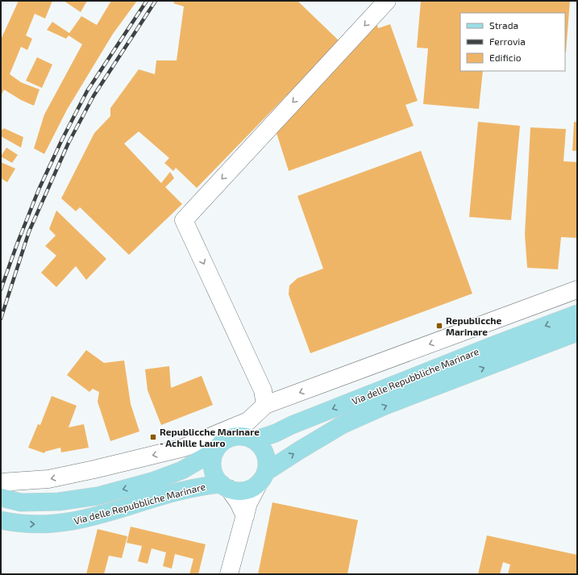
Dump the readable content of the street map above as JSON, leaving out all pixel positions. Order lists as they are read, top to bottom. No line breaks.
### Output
{"streets":{"main road":["Via delle Repubbliche Marinare"]},"places":{"transit":["Republicche Marinare","Republicche Marinare - Achille Lauro"]},"legend":["Strada","Ferrovia","Edificio"]}
